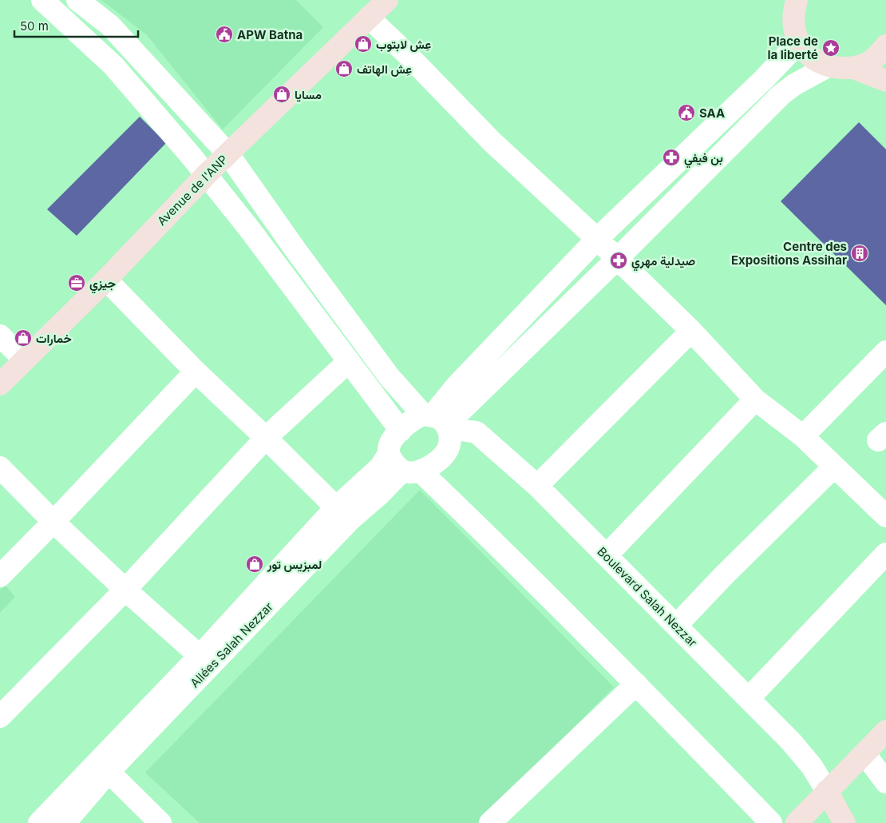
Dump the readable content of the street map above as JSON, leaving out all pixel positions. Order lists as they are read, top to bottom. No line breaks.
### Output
{"streets":{"main road":["Avenue de l'ANP"],"street":["Boulevard Salah Nezzar","Allées Salah Nezzar"]},"crossings":[["Boulevard Salah Nezzar","Allées Salah Nezzar"]],"places":{"public building":["APW Batna","SAA"],"shop":["عِش لابتوب","عِش الهاتف","مسايا","خمارات","لمبزيس تور"],"place":["Place de la liberté"],"pharmacy":["بن فيفي","صيدلية مهري"],"building":["Centre des Expositions Assihar"],"office":["جيزي"]},"scale_bar":"50 m"}
